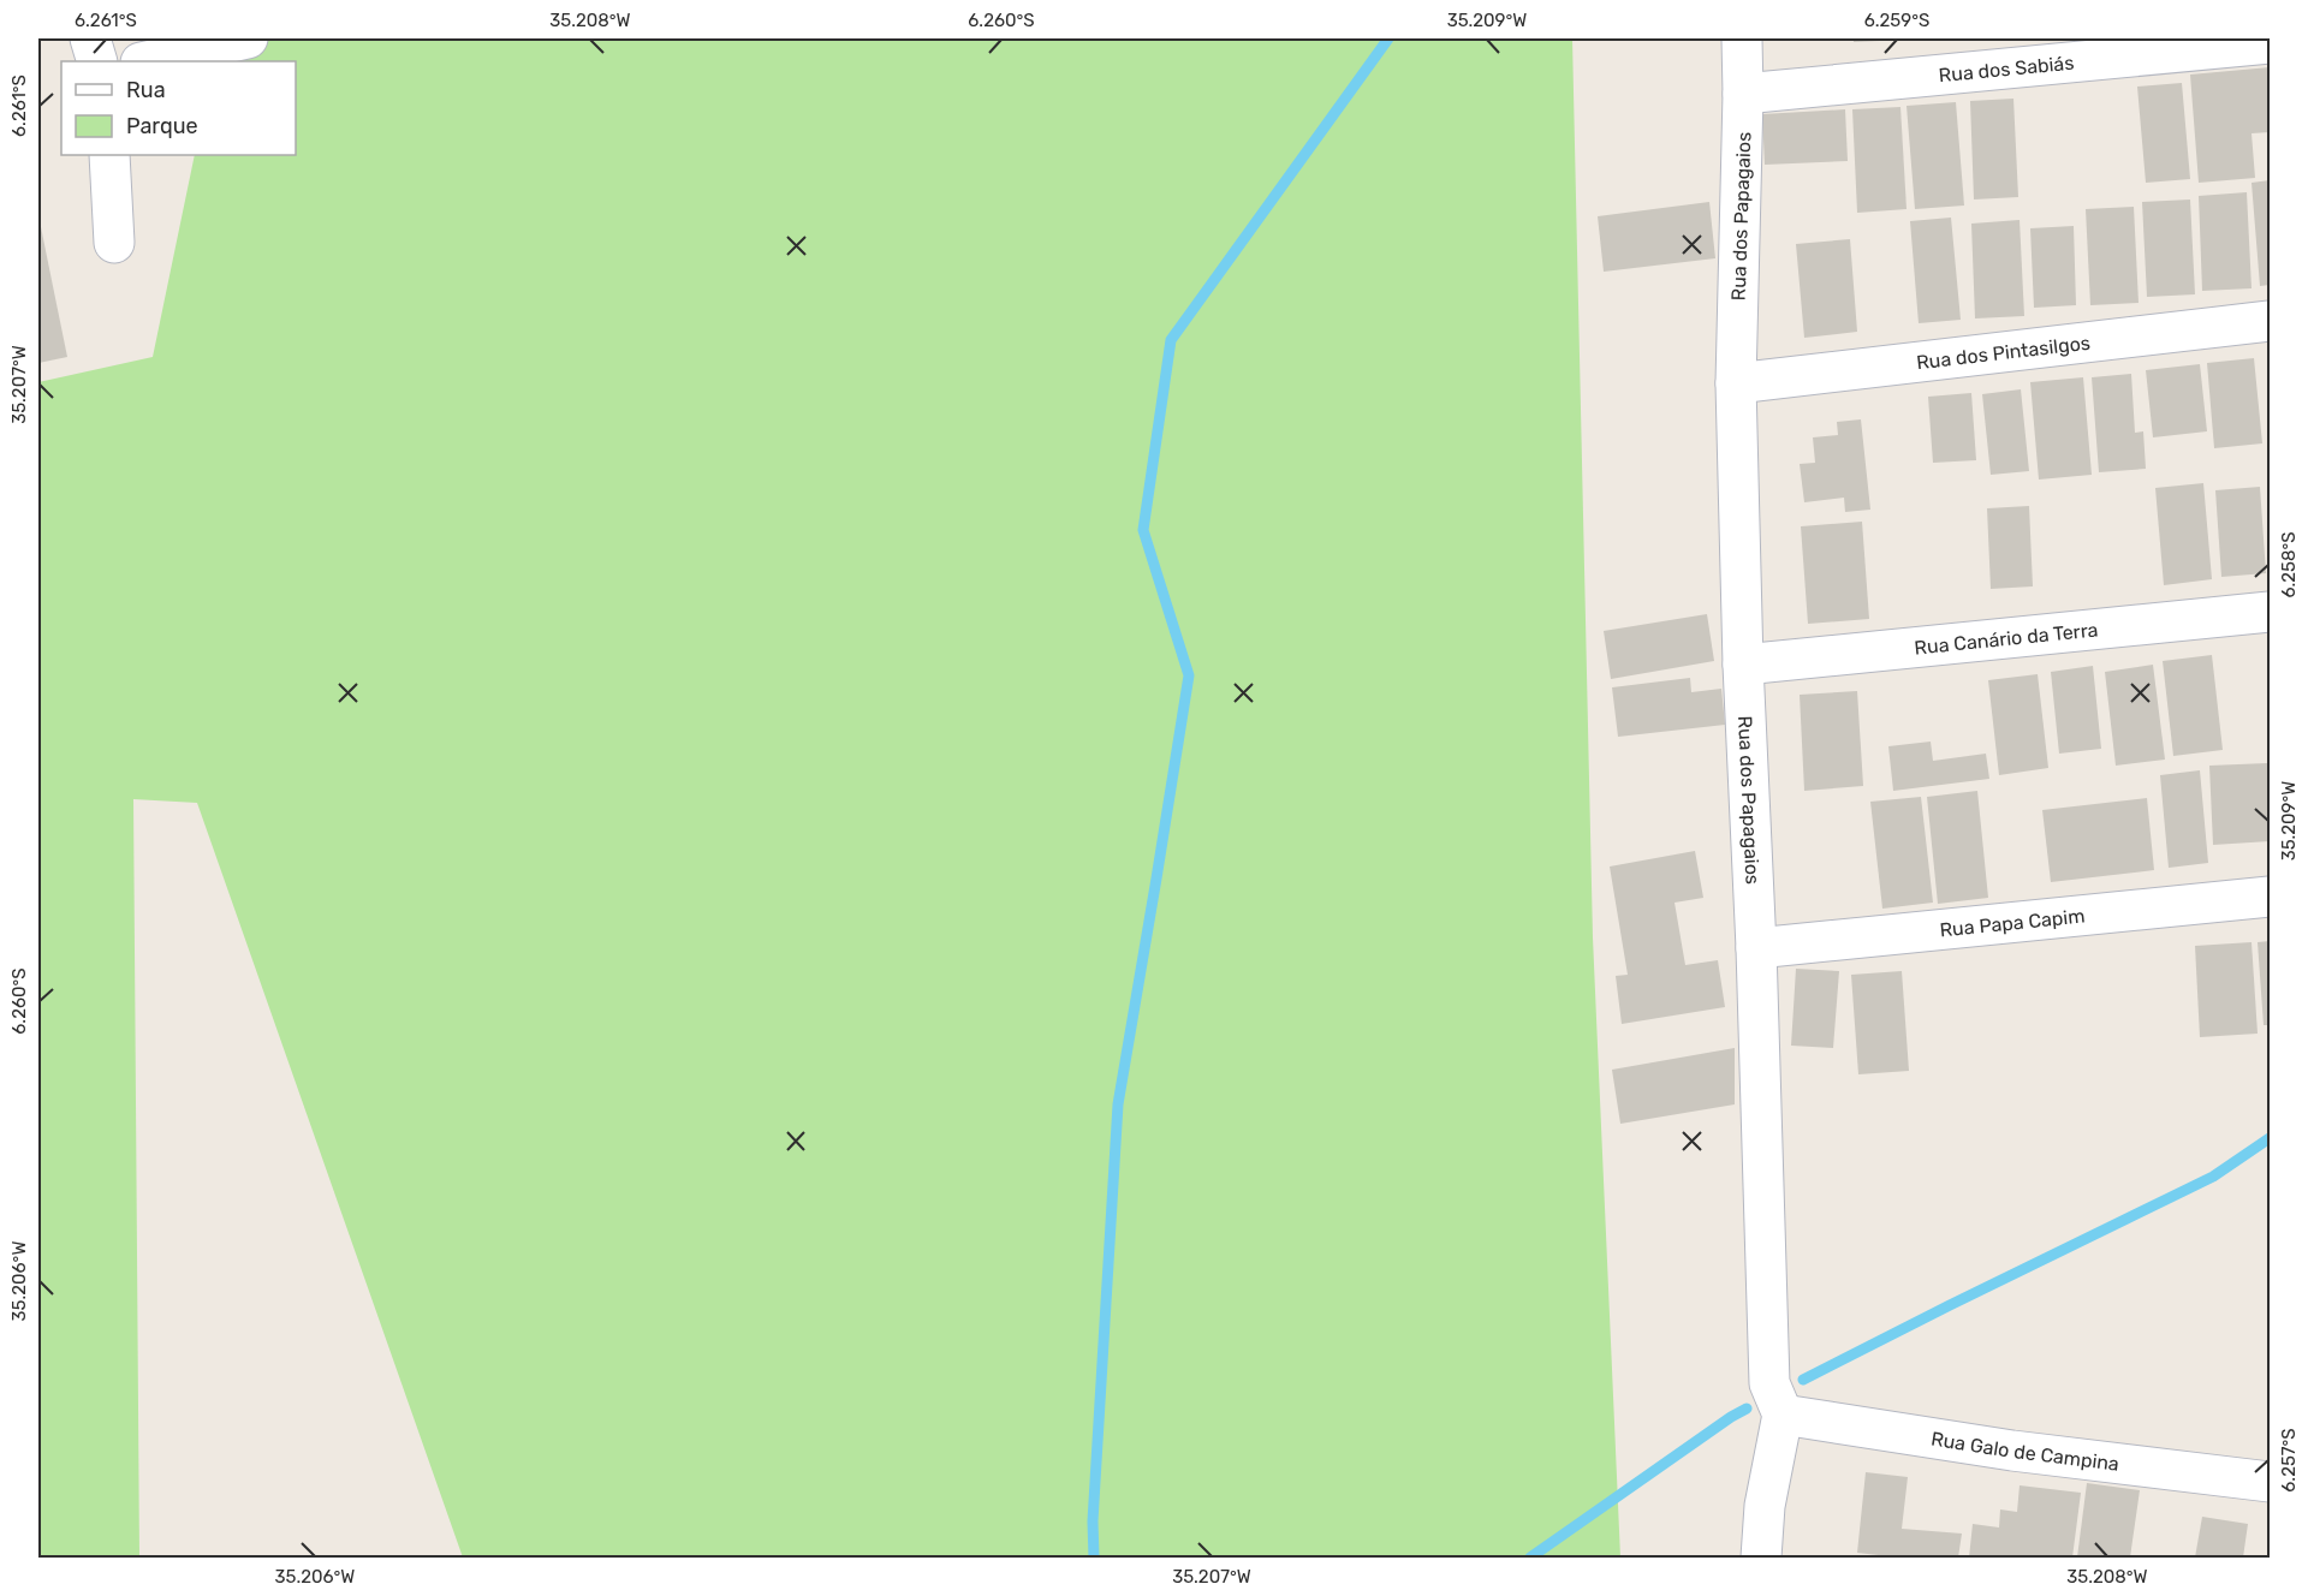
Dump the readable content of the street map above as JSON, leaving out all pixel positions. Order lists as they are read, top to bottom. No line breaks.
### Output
{"streets":{"street":["Rua dos Sabiás","Rua dos Papagaios","Rua dos Pintasilgos","Rua Canário da Terra","Rua Papa Capim","Rua Galo de Campina"]},"crossings":[["Rua dos Sabiás","Rua dos Papagaios"],["Rua dos Papagaios","Rua dos Pintasilgos"],["Rua dos Papagaios","Rua Canário da Terra"],["Rua dos Papagaios","Rua Papa Capim"],["Rua dos Papagaios","Rua Galo de Campina"]],"legend":["Rua","Parque"],"coordinates":["6.261°S","35.208°W","6.260°S","35.209°W","6.259°S","35.207°W","6.258°S","35.206°W","6.257°S"]}
